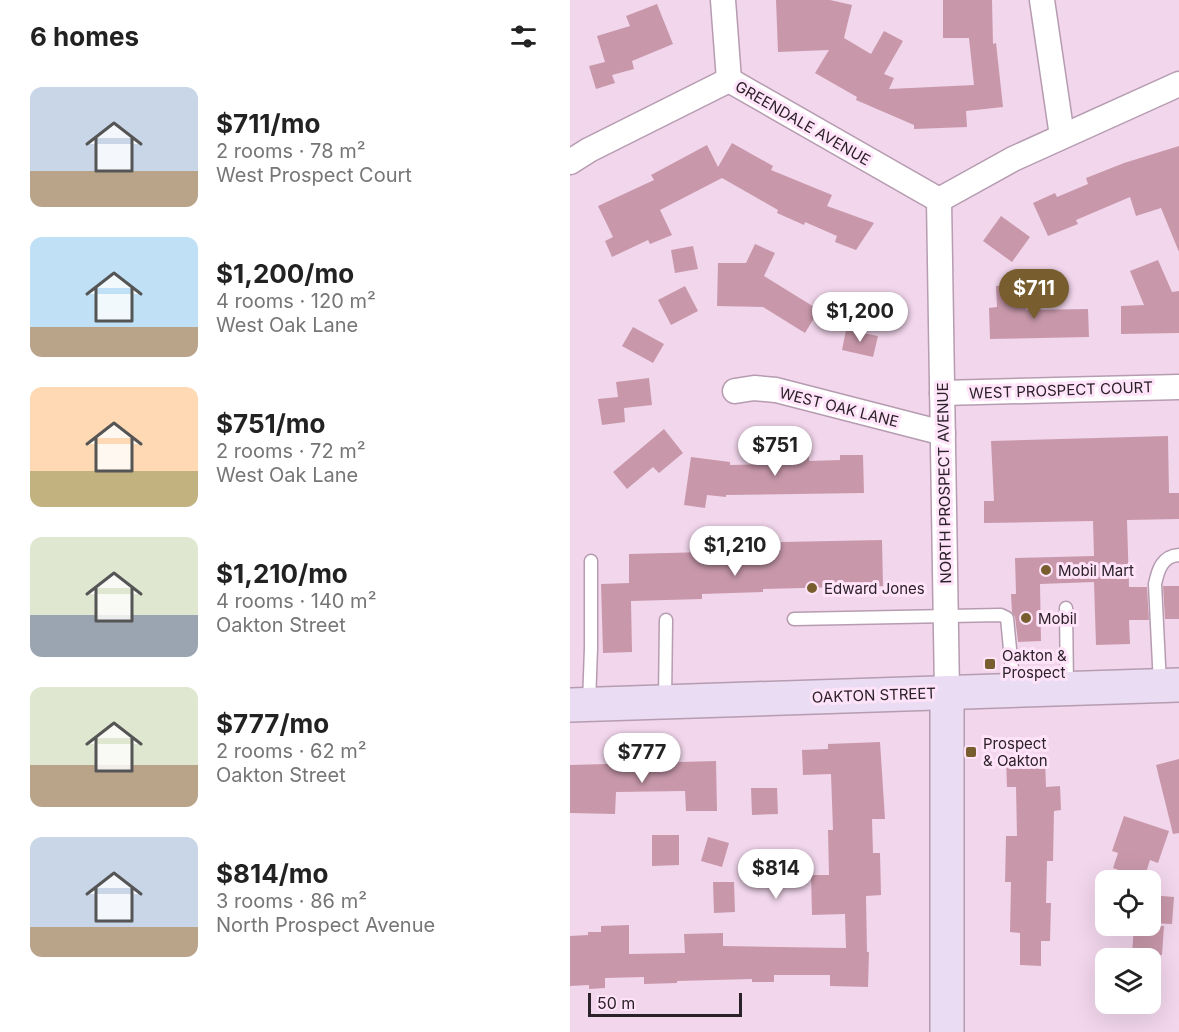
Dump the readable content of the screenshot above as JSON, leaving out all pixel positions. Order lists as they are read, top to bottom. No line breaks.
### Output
{"streets":{"main road":["NORTH PROSPECT AVENUE","OAKTON STREET"],"street":["GREENDALE AVENUE","WEST PROSPECT COURT","WEST OAK LANE"]},"crossings":[["GREENDALE AVENUE","NORTH PROSPECT AVENUE"],["WEST PROSPECT COURT","NORTH PROSPECT AVENUE"],["WEST OAK LANE","NORTH PROSPECT AVENUE"],["NORTH PROSPECT AVENUE","OAKTON STREET"]],"places":{"other":["Mobil Mart","Edward Jones","Mobil"],"transit":["Oakton & Prospect","Prospect & Oakton"]},"scale_bar":"50 m","page":{"heading":"6 homes","list":[{"name":"$711/mo","note":"2 rooms · 78 m² · West Prospect Court"},{"name":"$1,200/mo","note":"4 rooms · 120 m² · West Oak Lane"},{"name":"$751/mo","note":"2 rooms · 72 m² · West Oak Lane"},{"name":"$1,210/mo","note":"4 rooms · 140 m² · Oakton Street"},{"name":"$777/mo","note":"2 rooms · 62 m² · Oakton Street"},{"name":"$814/mo","note":"3 rooms · 86 m² · North Prospect Avenue"}],"price":["$711","$1,200","$751","$1,210","$777","$814"],"scale":"50 m"}}
